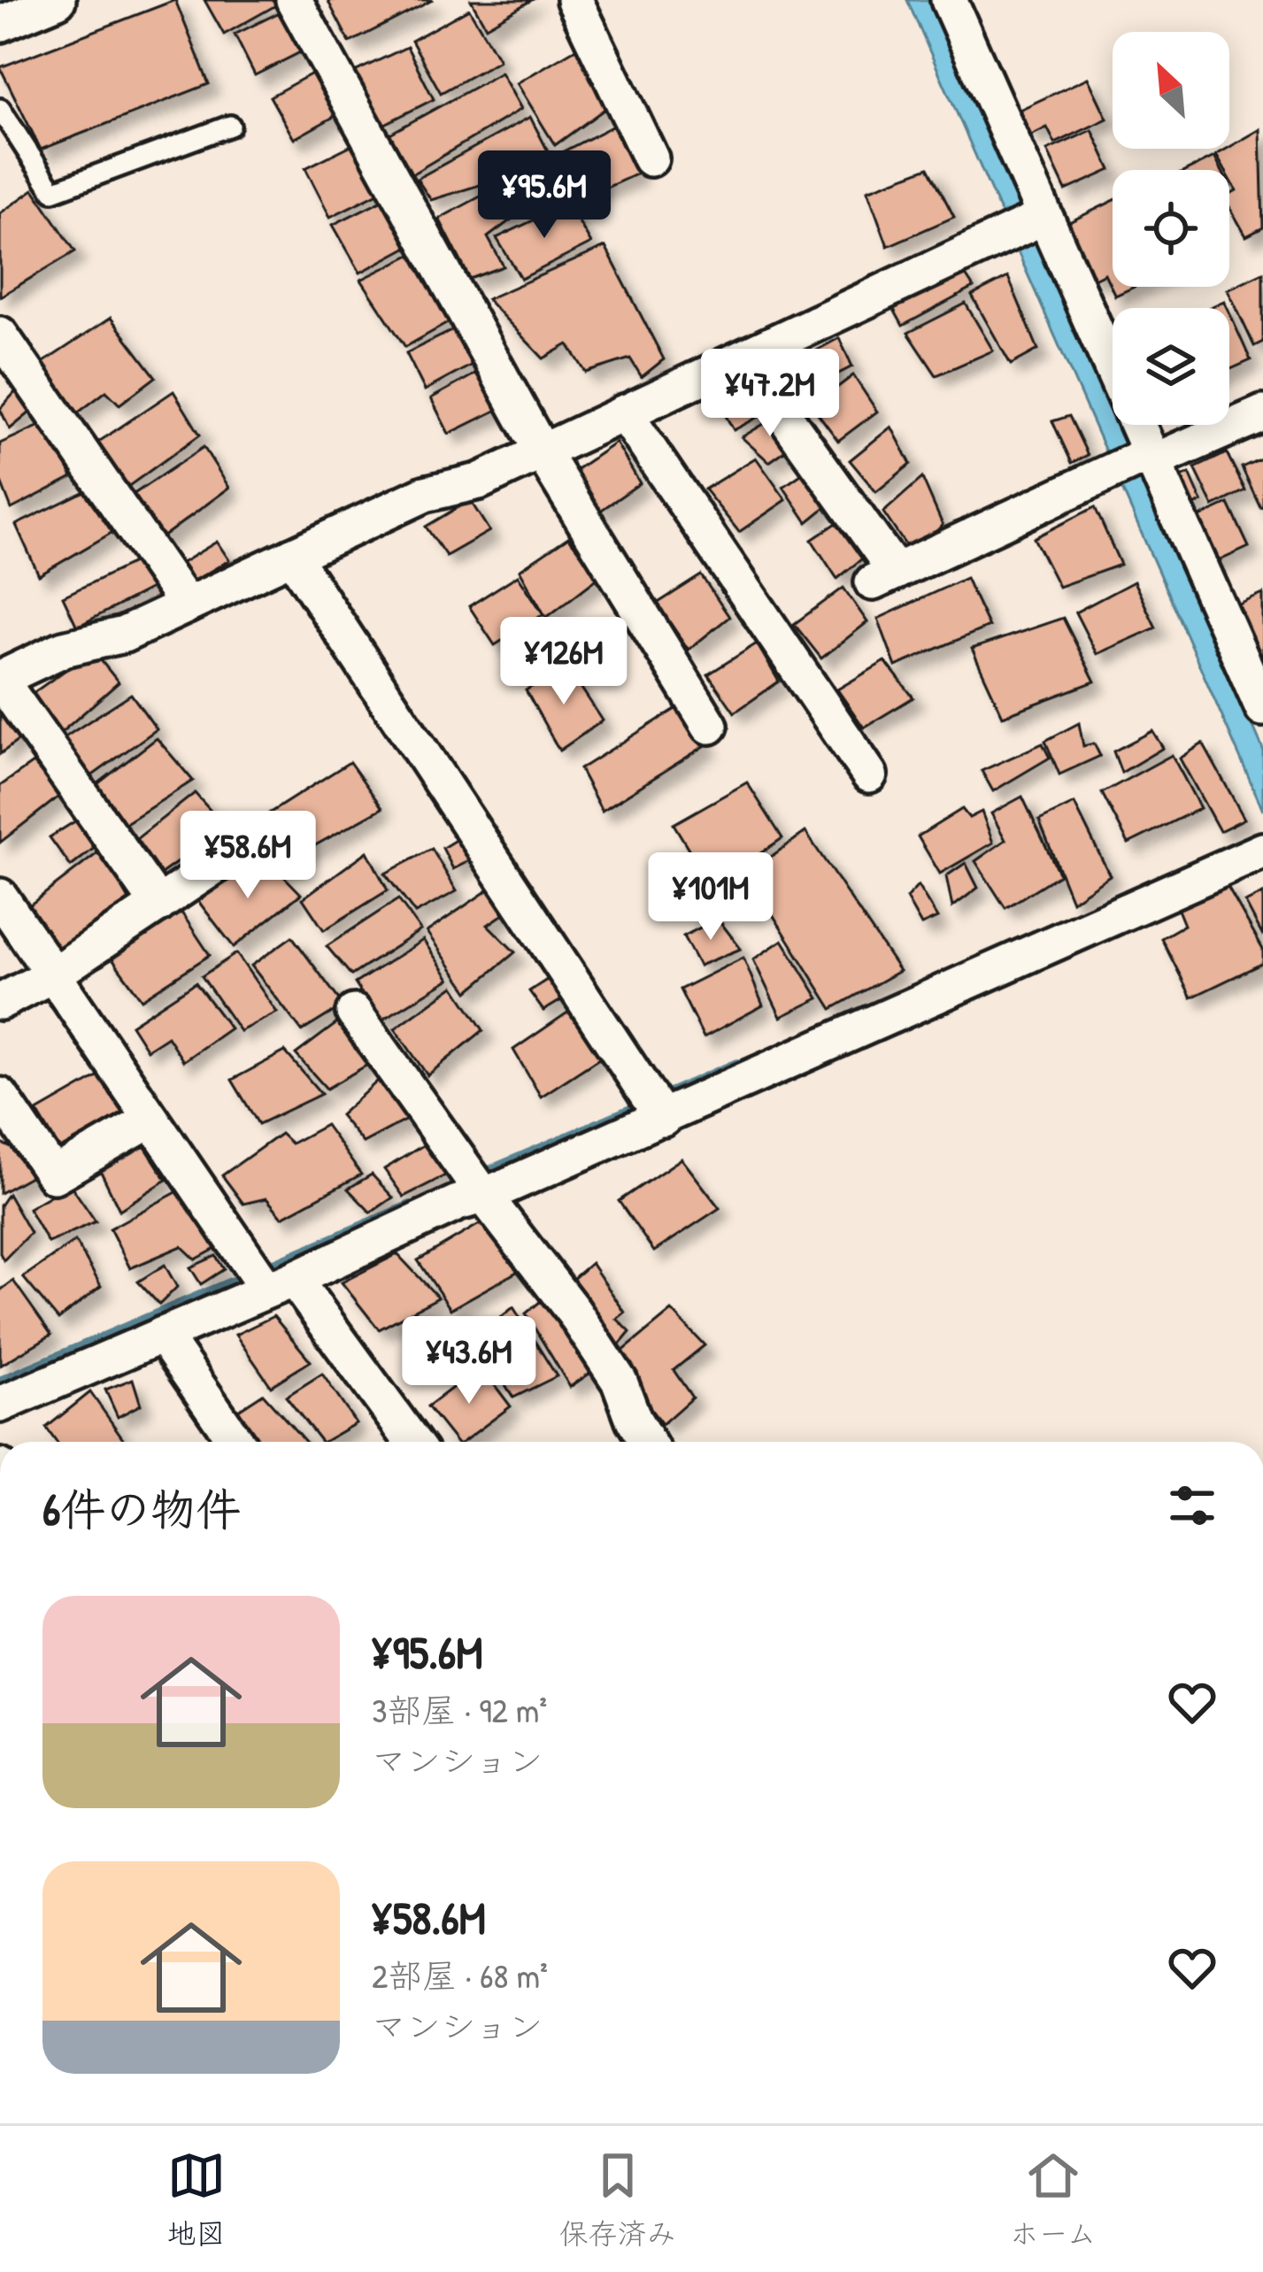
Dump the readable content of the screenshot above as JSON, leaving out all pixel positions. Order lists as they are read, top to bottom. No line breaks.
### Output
{"north":"top left","page":{"price":["¥95.6M","¥47.2M","¥126M","¥58.6M","¥101M","¥43.6M"],"heading":"6件の物件","list":[{"name":"¥95.6M","note":"3部屋 · 92 m² · マンション"},{"name":"¥58.6M","note":"2部屋 · 68 m² · マンション"}],"tabs":["地図","保存済み","ホーム"]}}
